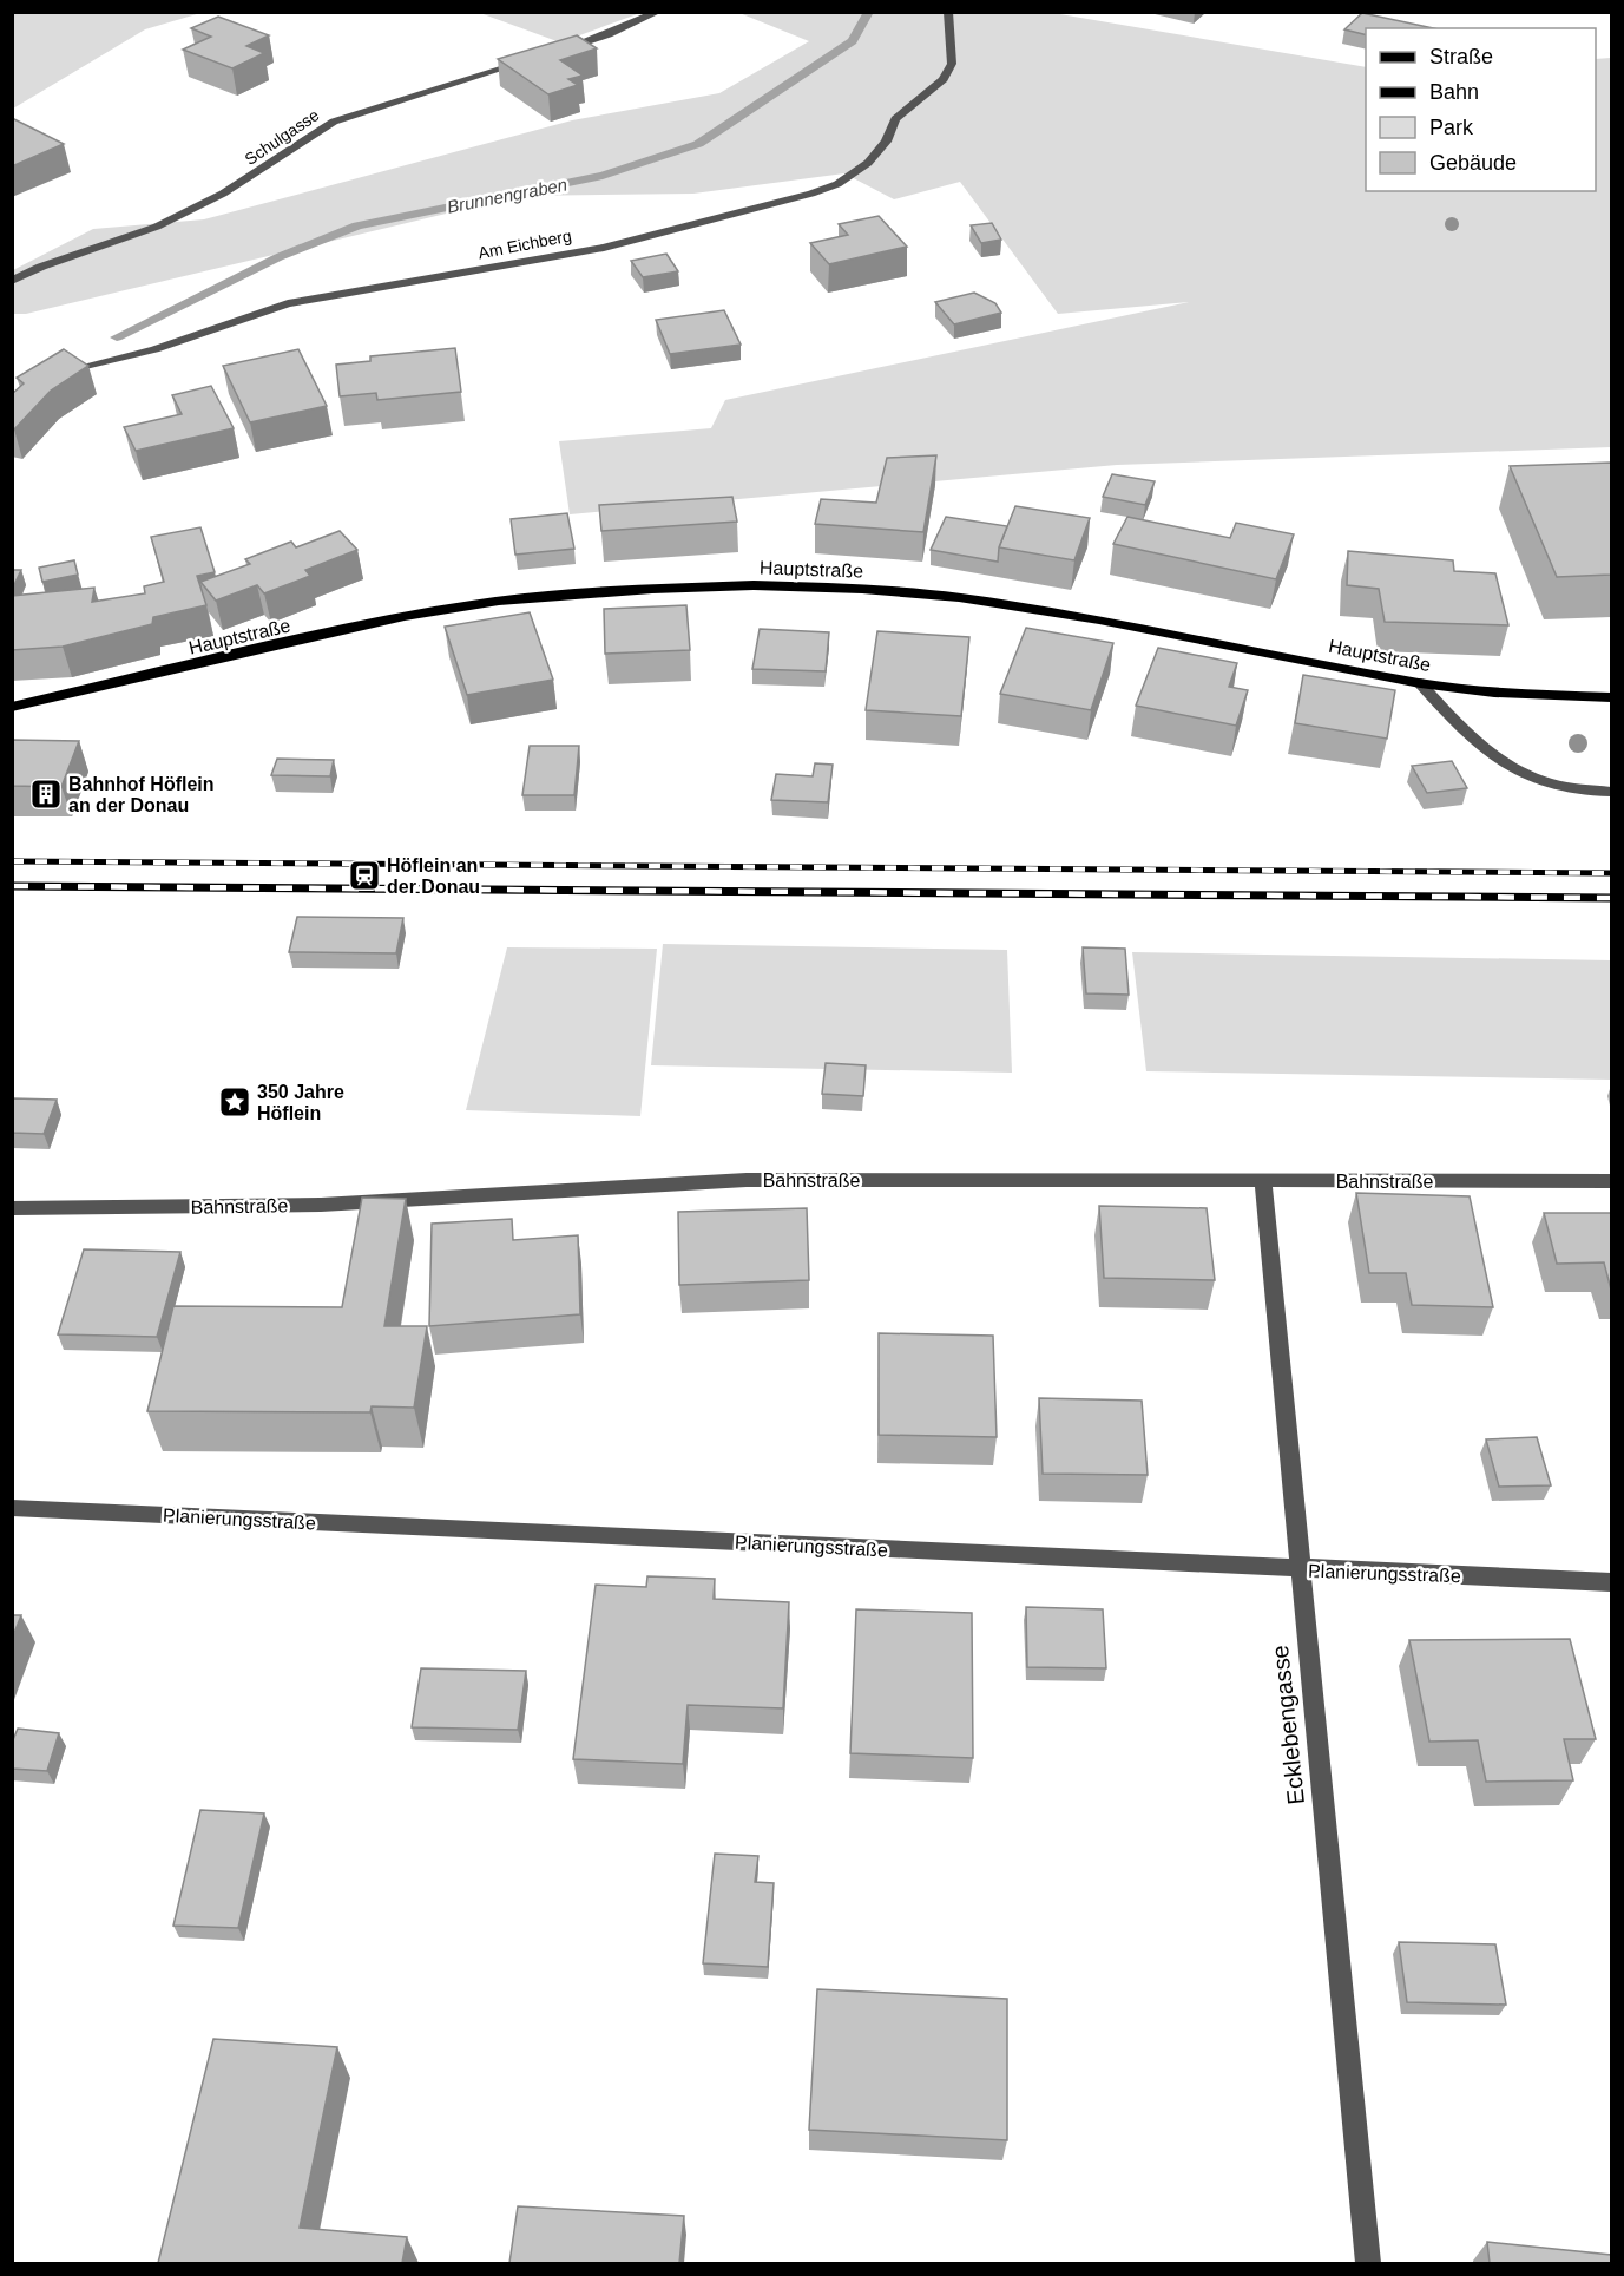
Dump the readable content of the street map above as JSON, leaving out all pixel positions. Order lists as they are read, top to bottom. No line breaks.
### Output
{"streets":{"main road":["Hauptstraße"],"street":["Schulgasse","Am Eichberg","Bahnstraße","Planierungsstraße","Ecklebengasse"]},"crossings":[["Bahnstraße","Ecklebengasse"],["Planierungsstraße","Ecklebengasse"]],"water":["Brunnengraben"],"places":{"building":["Bahnhof Höflein an der Donau"],"station":["Höflein an der Donau"],"place":["350 Jahre Höflein"]},"legend":["Straße","Bahn","Park","Gebäude"]}
